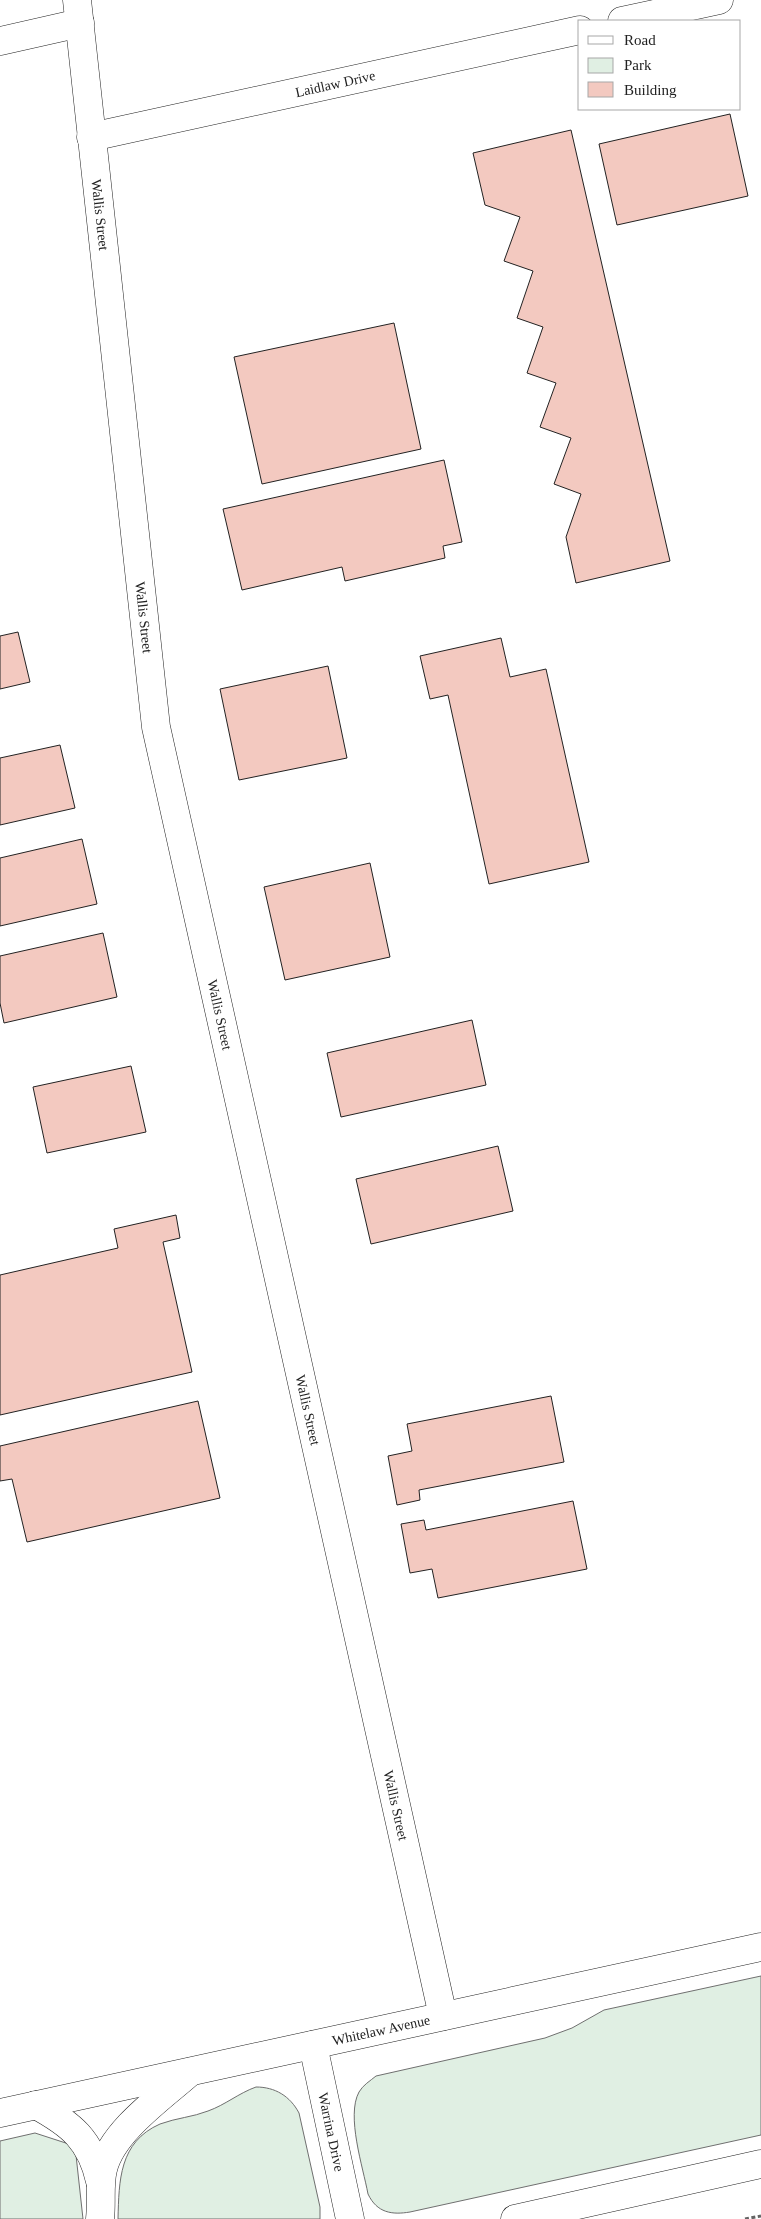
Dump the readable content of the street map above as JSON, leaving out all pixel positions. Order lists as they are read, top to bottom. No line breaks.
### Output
{"streets":{"street":["Laidlaw Drive","Wallis Street","Whitelaw Avenue","Warrina Drive"]},"crossings":[["Laidlaw Drive","Wallis Street"],["Wallis Street","Whitelaw Avenue"],["Whitelaw Avenue","Warrina Drive"]],"legend":["Road","Park","Building"]}
